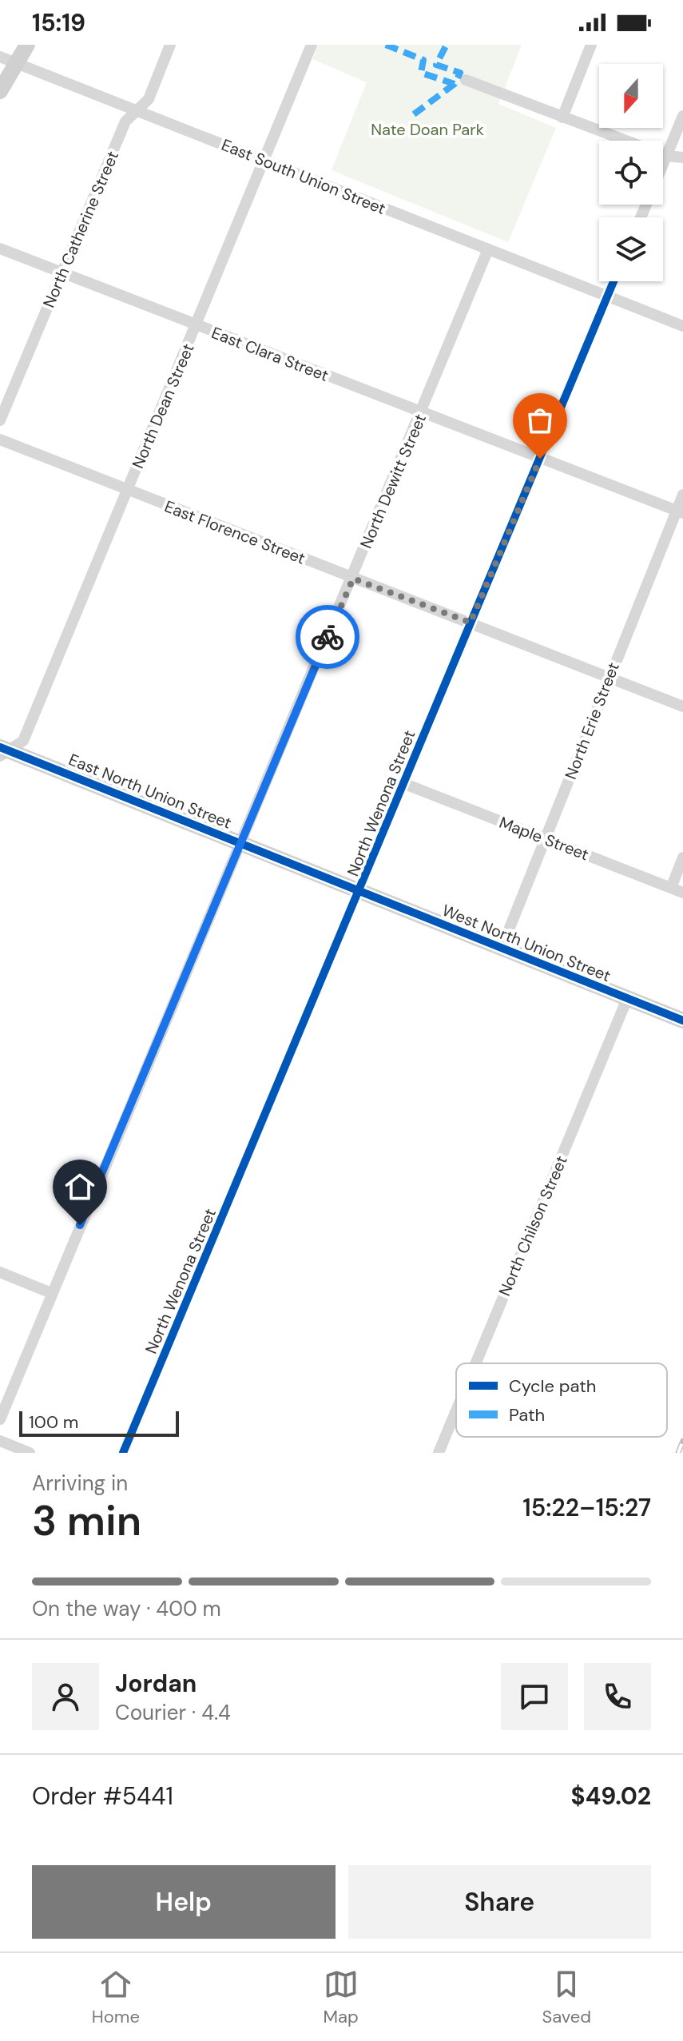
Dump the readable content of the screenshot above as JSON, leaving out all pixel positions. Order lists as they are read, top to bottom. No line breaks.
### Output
{"streets":{"street":["East South Union Street","North Catherine Street","East Clara Street","North Dean Street","North Dewitt Street","East Florence Street","North Erie Street","East North Union Street","North Wenona Street","Maple Street","West North Union Street","North Chilson Street"]},"crossings":[["East South Union Street","North Catherine Street"],["East South Union Street","North Dean Street"],["East South Union Street","North Dewitt Street"],["East South Union Street","North Wenona Street"],["North Catherine Street","East Clara Street"],["East Clara Street","North Dean Street"],["East Clara Street","North Dewitt Street"],["East Clara Street","North Erie Street"],["East Clara Street","North Wenona Street"],["North Dean Street","East Florence Street"],["North Dean Street","East North Union Street"],["North Dewitt Street","East Florence Street"],["North Dewitt Street","East North Union Street"],["East Florence Street","North Erie Street"],["East Florence Street","North Wenona Street"],["North Erie Street","Maple Street"],["North Erie Street","West North Union Street"],["East North Union Street","North Wenona Street"],["East North Union Street","West North Union Street"],["North Wenona Street","Maple Street"],["North Wenona Street","West North Union Street"],["West North Union Street","North Chilson Street"]],"parks":["Nate Doan Park"],"legend":["Cycle path","Path"],"scale_bar":"100 m","north":"bottom","page":{"status":"15:19","scale":"100 m","heading":["3 min","Arriving in","15:22–15:27"],"panel":["Jordan","Courier · 4.4","Order #5441","$49.02"],"bar":"On the way · 400 m","buttons":["Help","Share"],"tabs":["Home","Map","Saved"]}}
